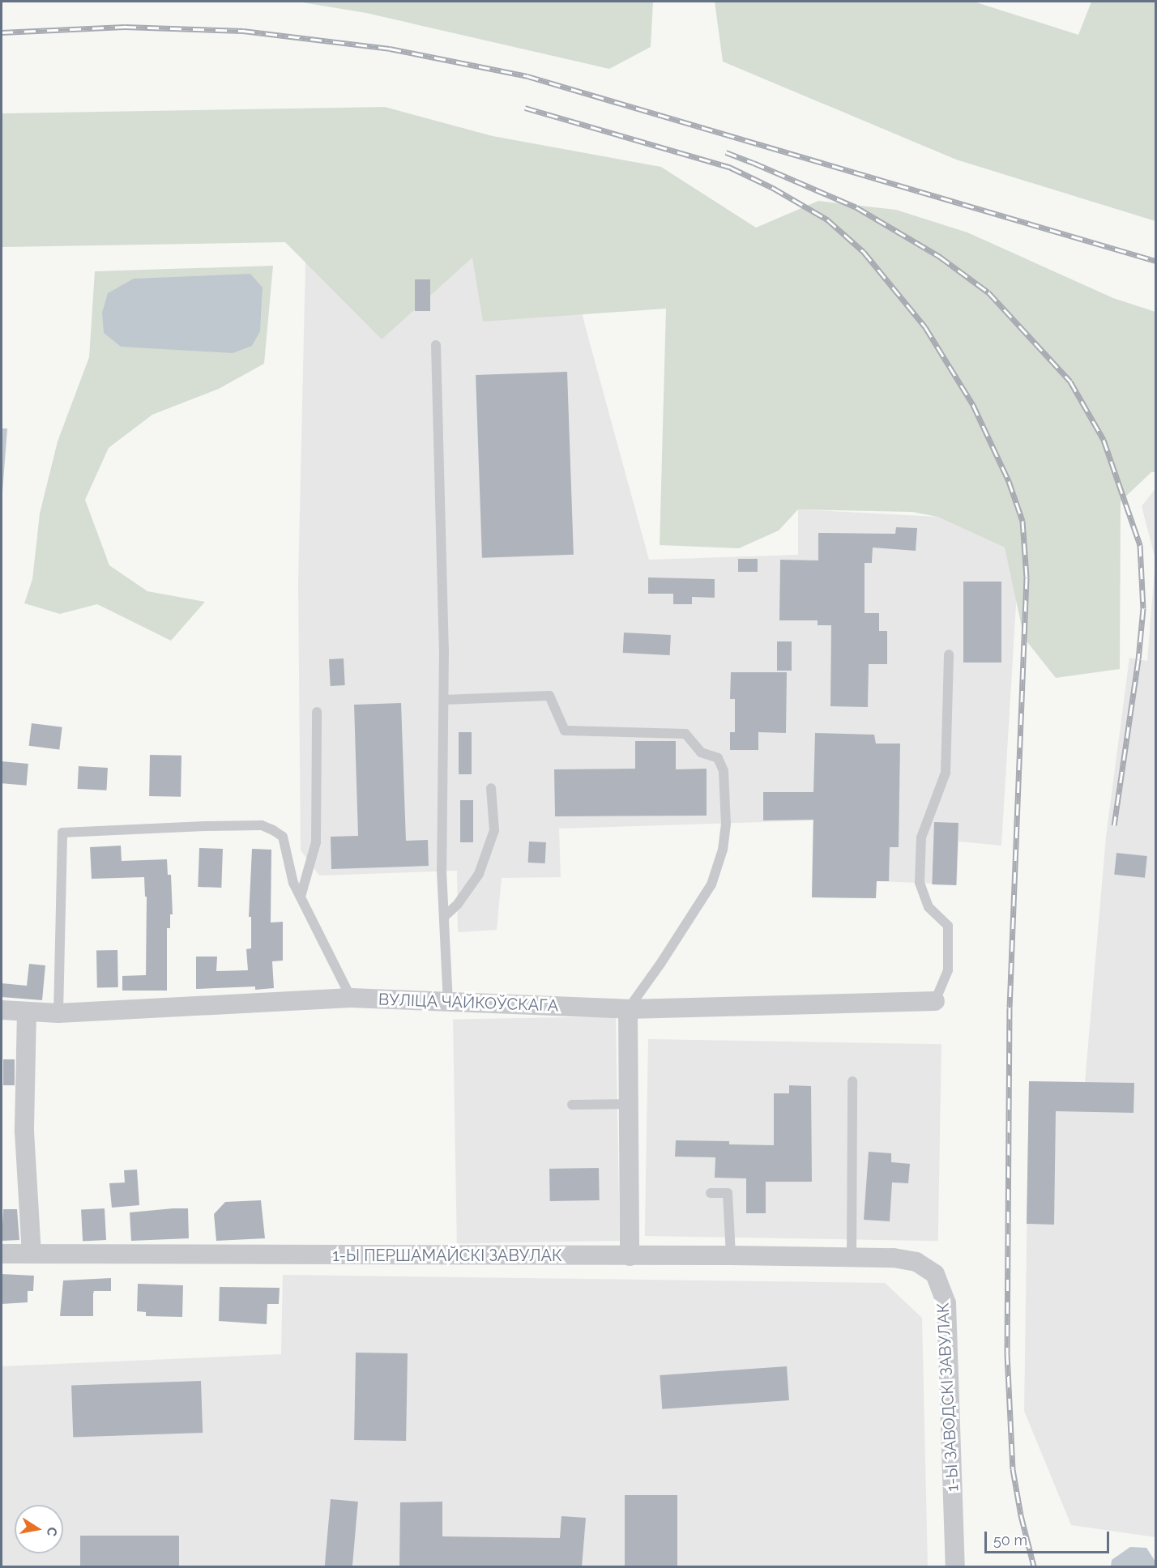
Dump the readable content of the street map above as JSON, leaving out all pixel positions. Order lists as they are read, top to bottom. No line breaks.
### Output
{"streets":{"street":["ВУЛІЦА ЧАЙКОЎСКАГА","1-Ы ПЕРШАМАЙСКІ ЗАВУЛАК","1-Ы ЗАВОДСКІ ЗАВУЛАК"]},"crossings":[["1-Ы ПЕРШАМАЙСКІ ЗАВУЛАК","1-Ы ЗАВОДСКІ ЗАВУЛАК"]],"scale_bar":"50 m","north":"right"}
